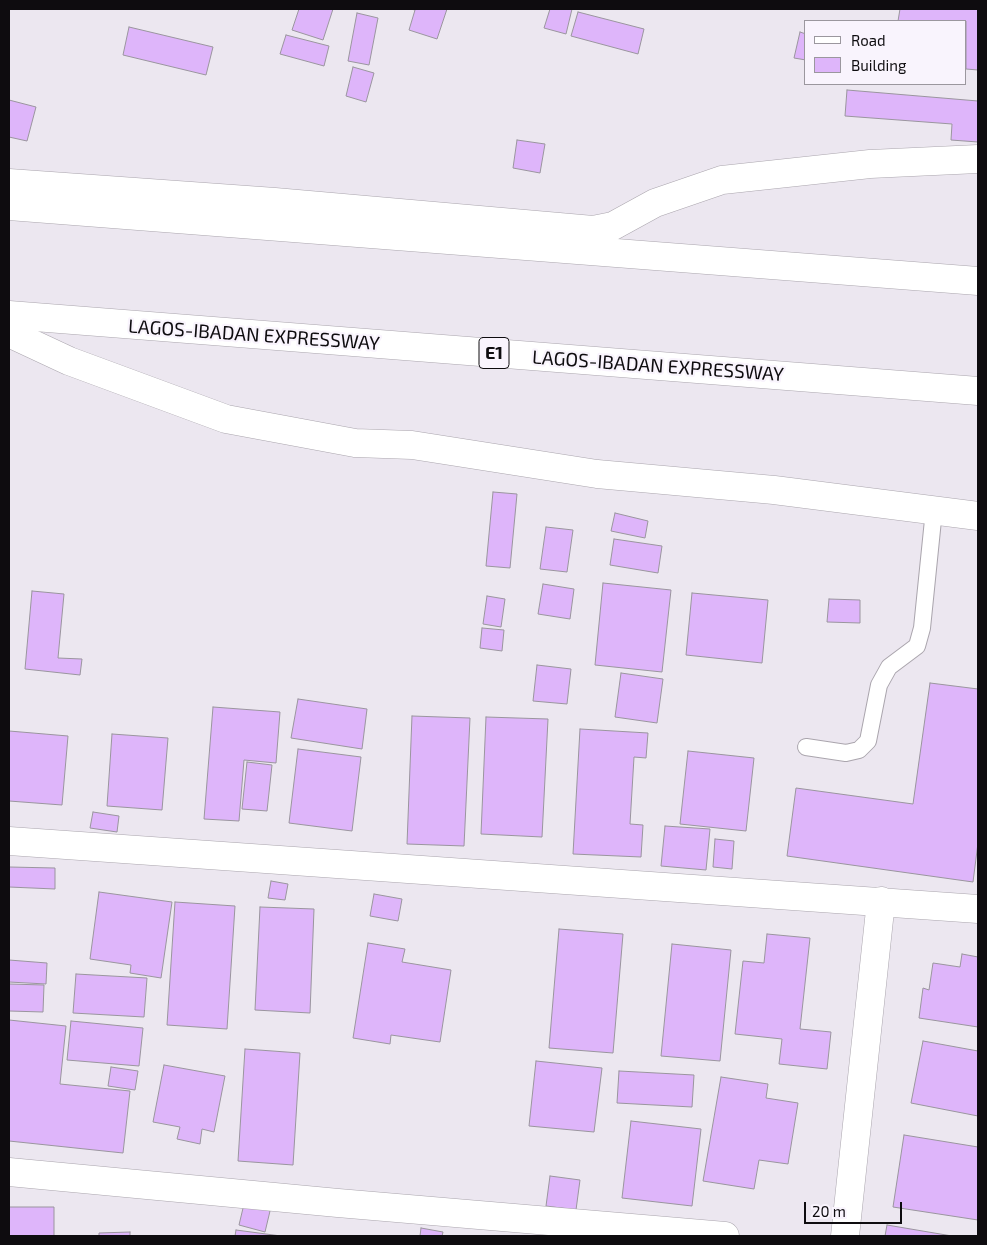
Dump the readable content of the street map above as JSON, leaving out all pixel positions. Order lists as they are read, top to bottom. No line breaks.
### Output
{"streets":{"main road":["LAGOS-IBADAN EXPRESSWAY","E1"]},"legend":["Road","Building"],"scale_bar":"20 m"}
